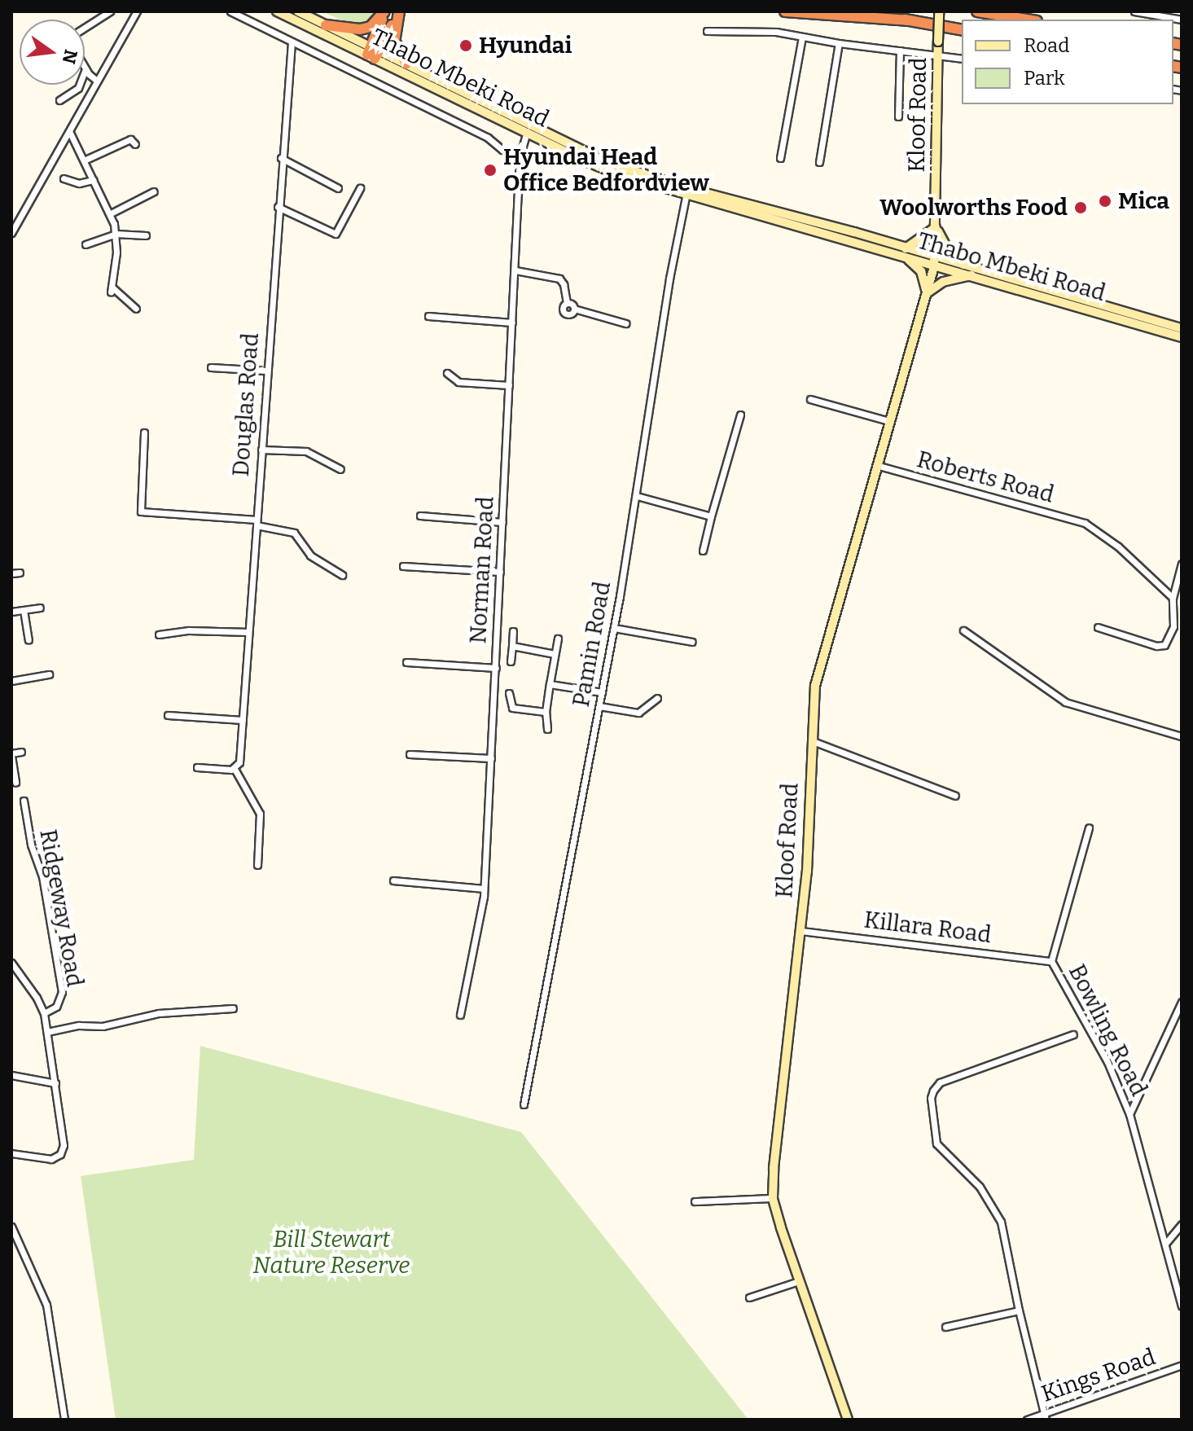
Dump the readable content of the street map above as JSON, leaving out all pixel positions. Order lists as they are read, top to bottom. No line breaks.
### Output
{"streets":{"main road":["Thabo Mbeki Road","Kloof Road"],"street":["Douglas Road","Roberts Road","Norman Road","Pamin Road","Ridgeway Road","Killara Road","Bowling Road","Kings Road"]},"crossings":[["Thabo Mbeki Road","Kloof Road"],["Thabo Mbeki Road","Norman Road"],["Thabo Mbeki Road","Pamin Road"],["Kloof Road","Roberts Road"],["Kloof Road","Killara Road"],["Killara Road","Bowling Road"]],"parks":["Bill Stewart Nature Reserve"],"places":["Hyundai","Hyundai Head Office Bedfordview","Mica","Woolworths Food"],"legend":["Road","Park"],"north":"right"}
